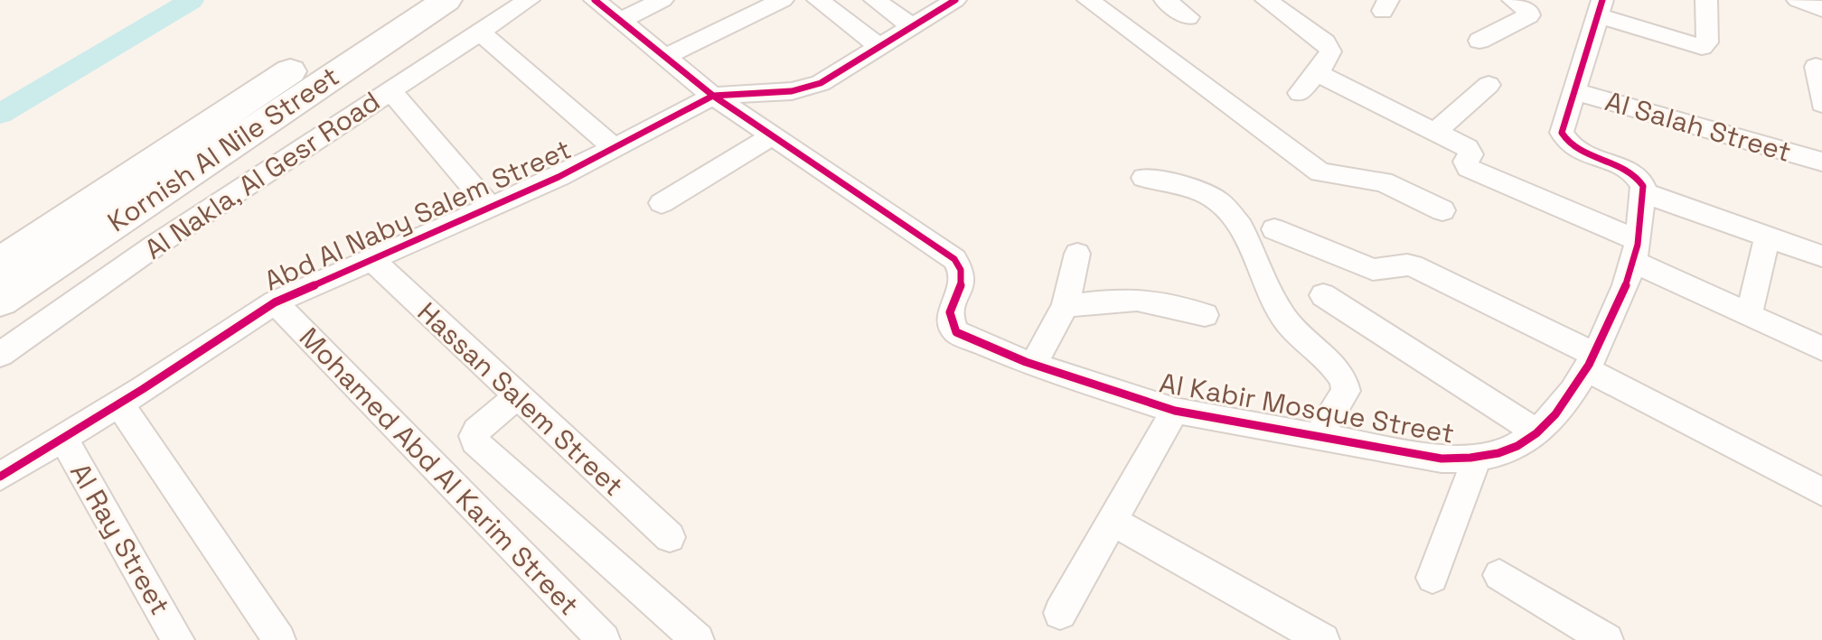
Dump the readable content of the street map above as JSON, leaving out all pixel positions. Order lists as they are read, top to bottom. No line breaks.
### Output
{"streets":{"main road":["Kornish Al Nile Street"],"street":["Al Salah Street","Al Nakla, Al Gesr Road","Abd Al Naby Salem Street","Hassan Salem Street","Al Kabir Mosque Street","Mohamed Abd Al Karim Street","Al Ray Street"]},"crossings":[["Abd Al Naby Salem Street","Hassan Salem Street"],["Abd Al Naby Salem Street","Al Kabir Mosque Street"],["Abd Al Naby Salem Street","Mohamed Abd Al Karim Street"],["Abd Al Naby Salem Street","Al Ray Street"]]}
